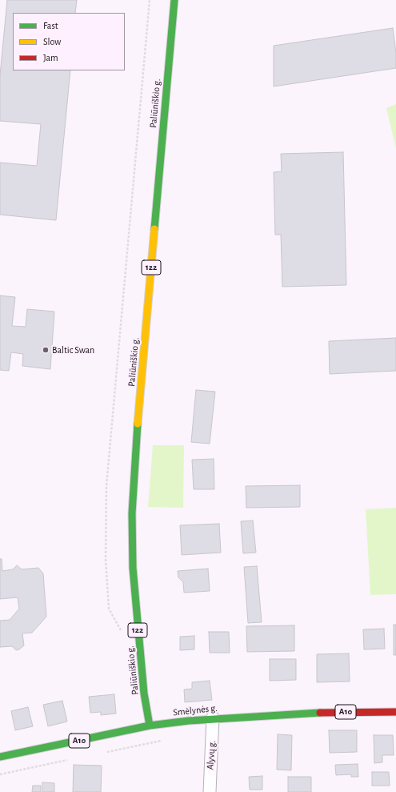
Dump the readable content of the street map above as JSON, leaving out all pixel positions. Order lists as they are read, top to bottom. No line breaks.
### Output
{"streets":{"main road":["Paliūniškio g.","122","Smėlynės g.","A10"],"street":["Alyvų g."]},"crossings":[["Paliūniškio g.","Smėlynės g."],["Smėlynės g.","Alyvų g."]],"places":["Baltic Swan"],"legend":["Fast","Slow","Jam"]}
